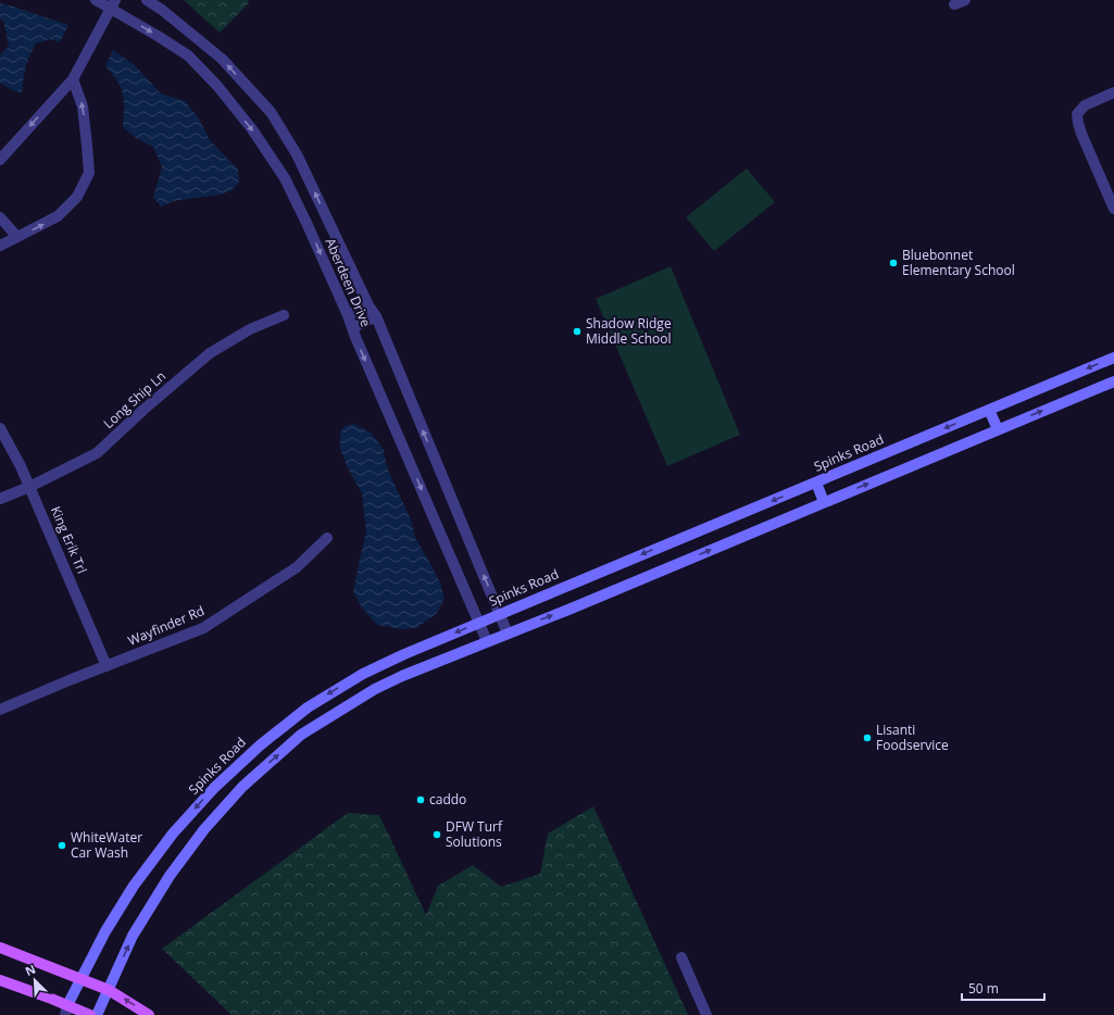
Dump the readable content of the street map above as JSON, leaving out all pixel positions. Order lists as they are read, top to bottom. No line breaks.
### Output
{"streets":{"main road":["Spinks Road"],"street":["Aberdeen Drive","Long Ship Ln","King Erik Trl","Wayfinder Rd"]},"crossings":[["Aberdeen Drive","Spinks Road"],["Long Ship Ln","King Erik Trl"],["King Erik Trl","Wayfinder Rd"]],"places":["Bluebonnet Elementary School","Shadow Ridge Middle School","Lisanti Foodservice","caddo","DFW Turf Solutions","WhiteWater Car Wash"],"scale_bar":"50 m","north":"top left"}
